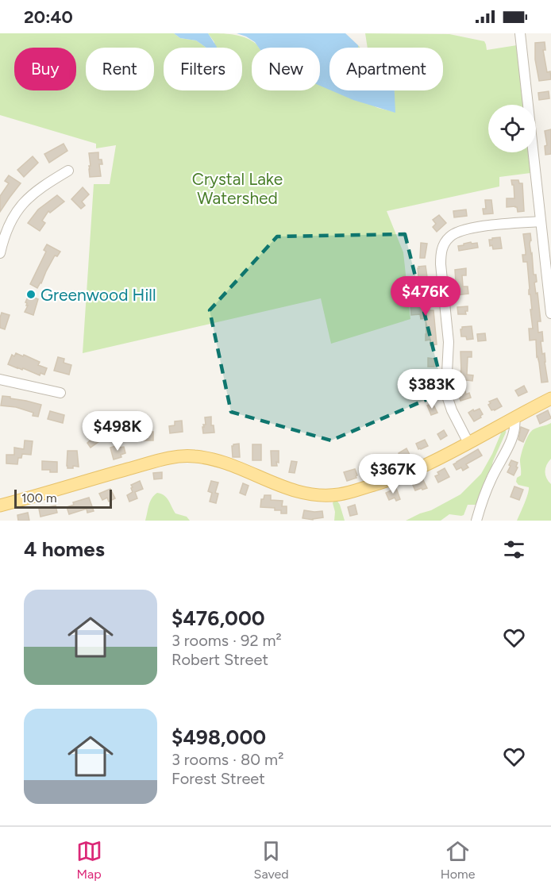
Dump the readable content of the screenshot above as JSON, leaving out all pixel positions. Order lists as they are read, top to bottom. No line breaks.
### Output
{"parks":["Crystal Lake Watershed"],"places":["Greenwood Hill"],"scale_bar":"100 m","page":{"status":"20:40","chip":["Buy","Rent","Filters","New","Apartment"],"price":["$476K","$383K","$498K","$367K"],"scale":"100 m","heading":"4 homes","list":[{"name":"$476,000","note":"3 rooms · 92 m² · Robert Street"},{"name":"$498,000","note":"3 rooms · 80 m² · Forest Street"}],"tabs":["Map","Saved","Home"]}}
